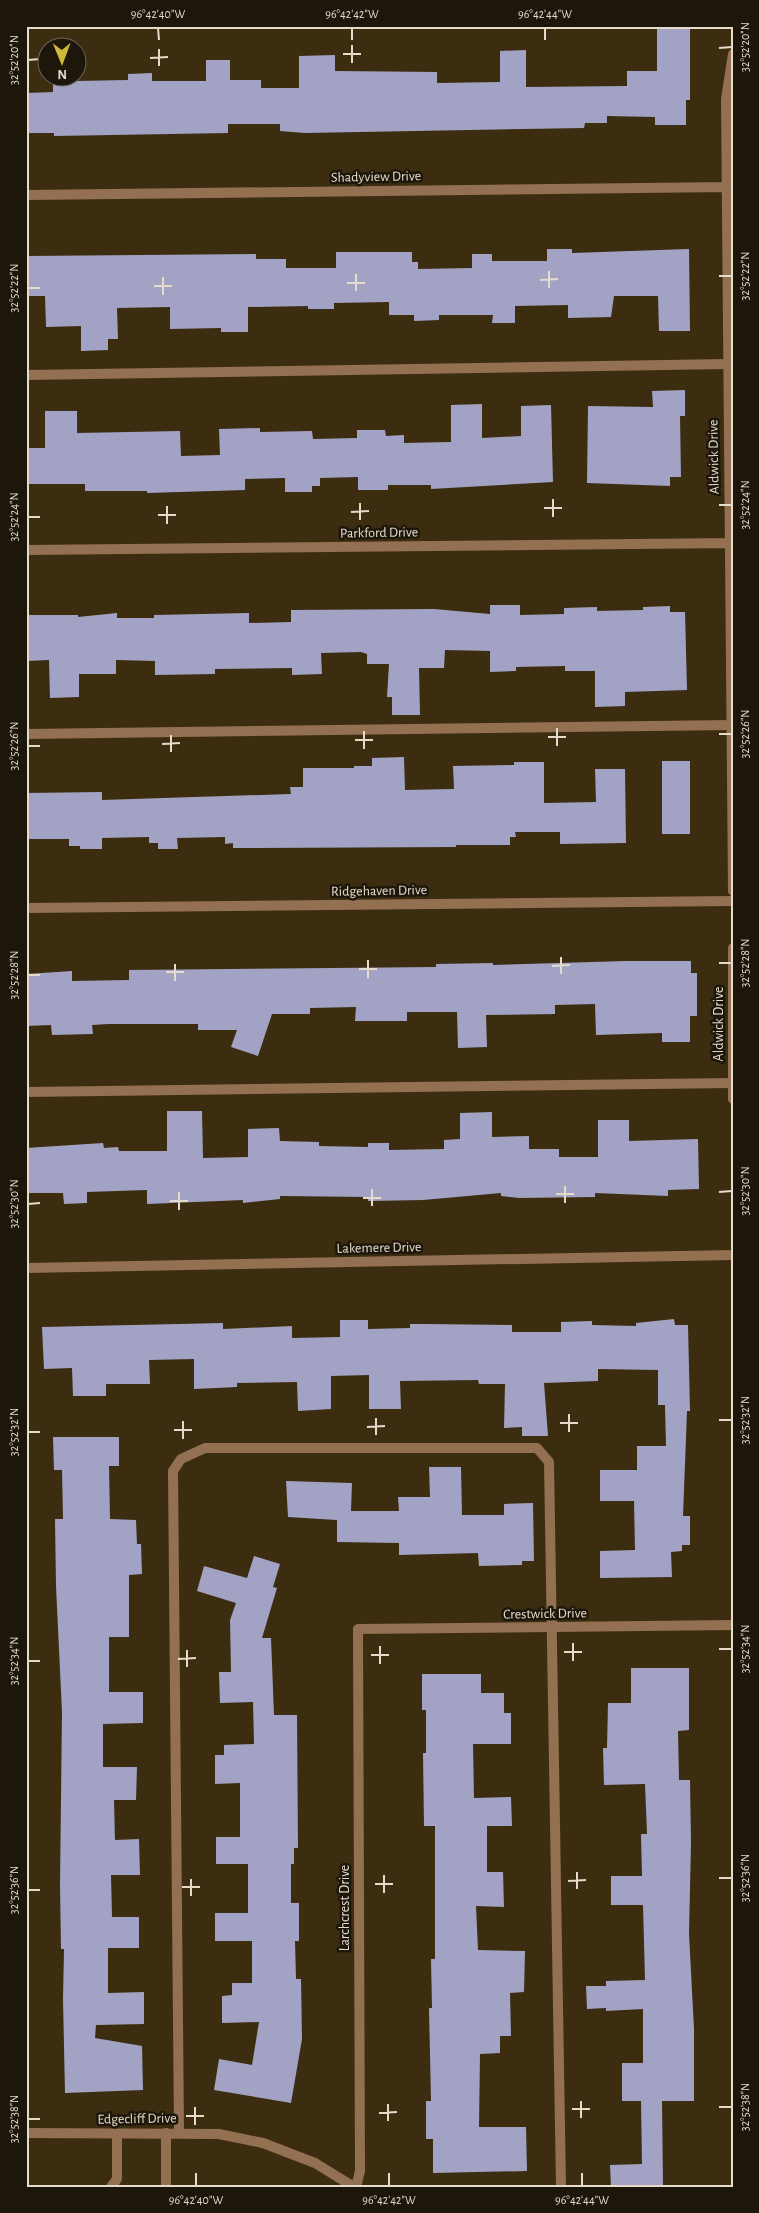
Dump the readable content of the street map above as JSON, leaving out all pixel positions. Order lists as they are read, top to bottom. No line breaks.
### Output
{"streets":{"street":["Shadyview Drive","Aldwick Drive","Parkford Drive","Ridgehaven Drive","Lakemere Drive","Crestwick Drive","Larchcrest Drive","Edgecliff Drive"]},"crossings":[["Shadyview Drive","Aldwick Drive"],["Aldwick Drive","Parkford Drive"],["Crestwick Drive","Larchcrest Drive"],["Larchcrest Drive","Edgecliff Drive"]],"north":"bottom","coordinates":["96°42'40\"W","96°42'42\"W","96°42'44\"W","32°52'20\"N","32°52'22\"N","32°52'24\"N","32°52'26\"N","32°52'28\"N","32°52'30\"N","32°52'32\"N","32°52'34\"N","32°52'36\"N","32°52'38\"N"]}
